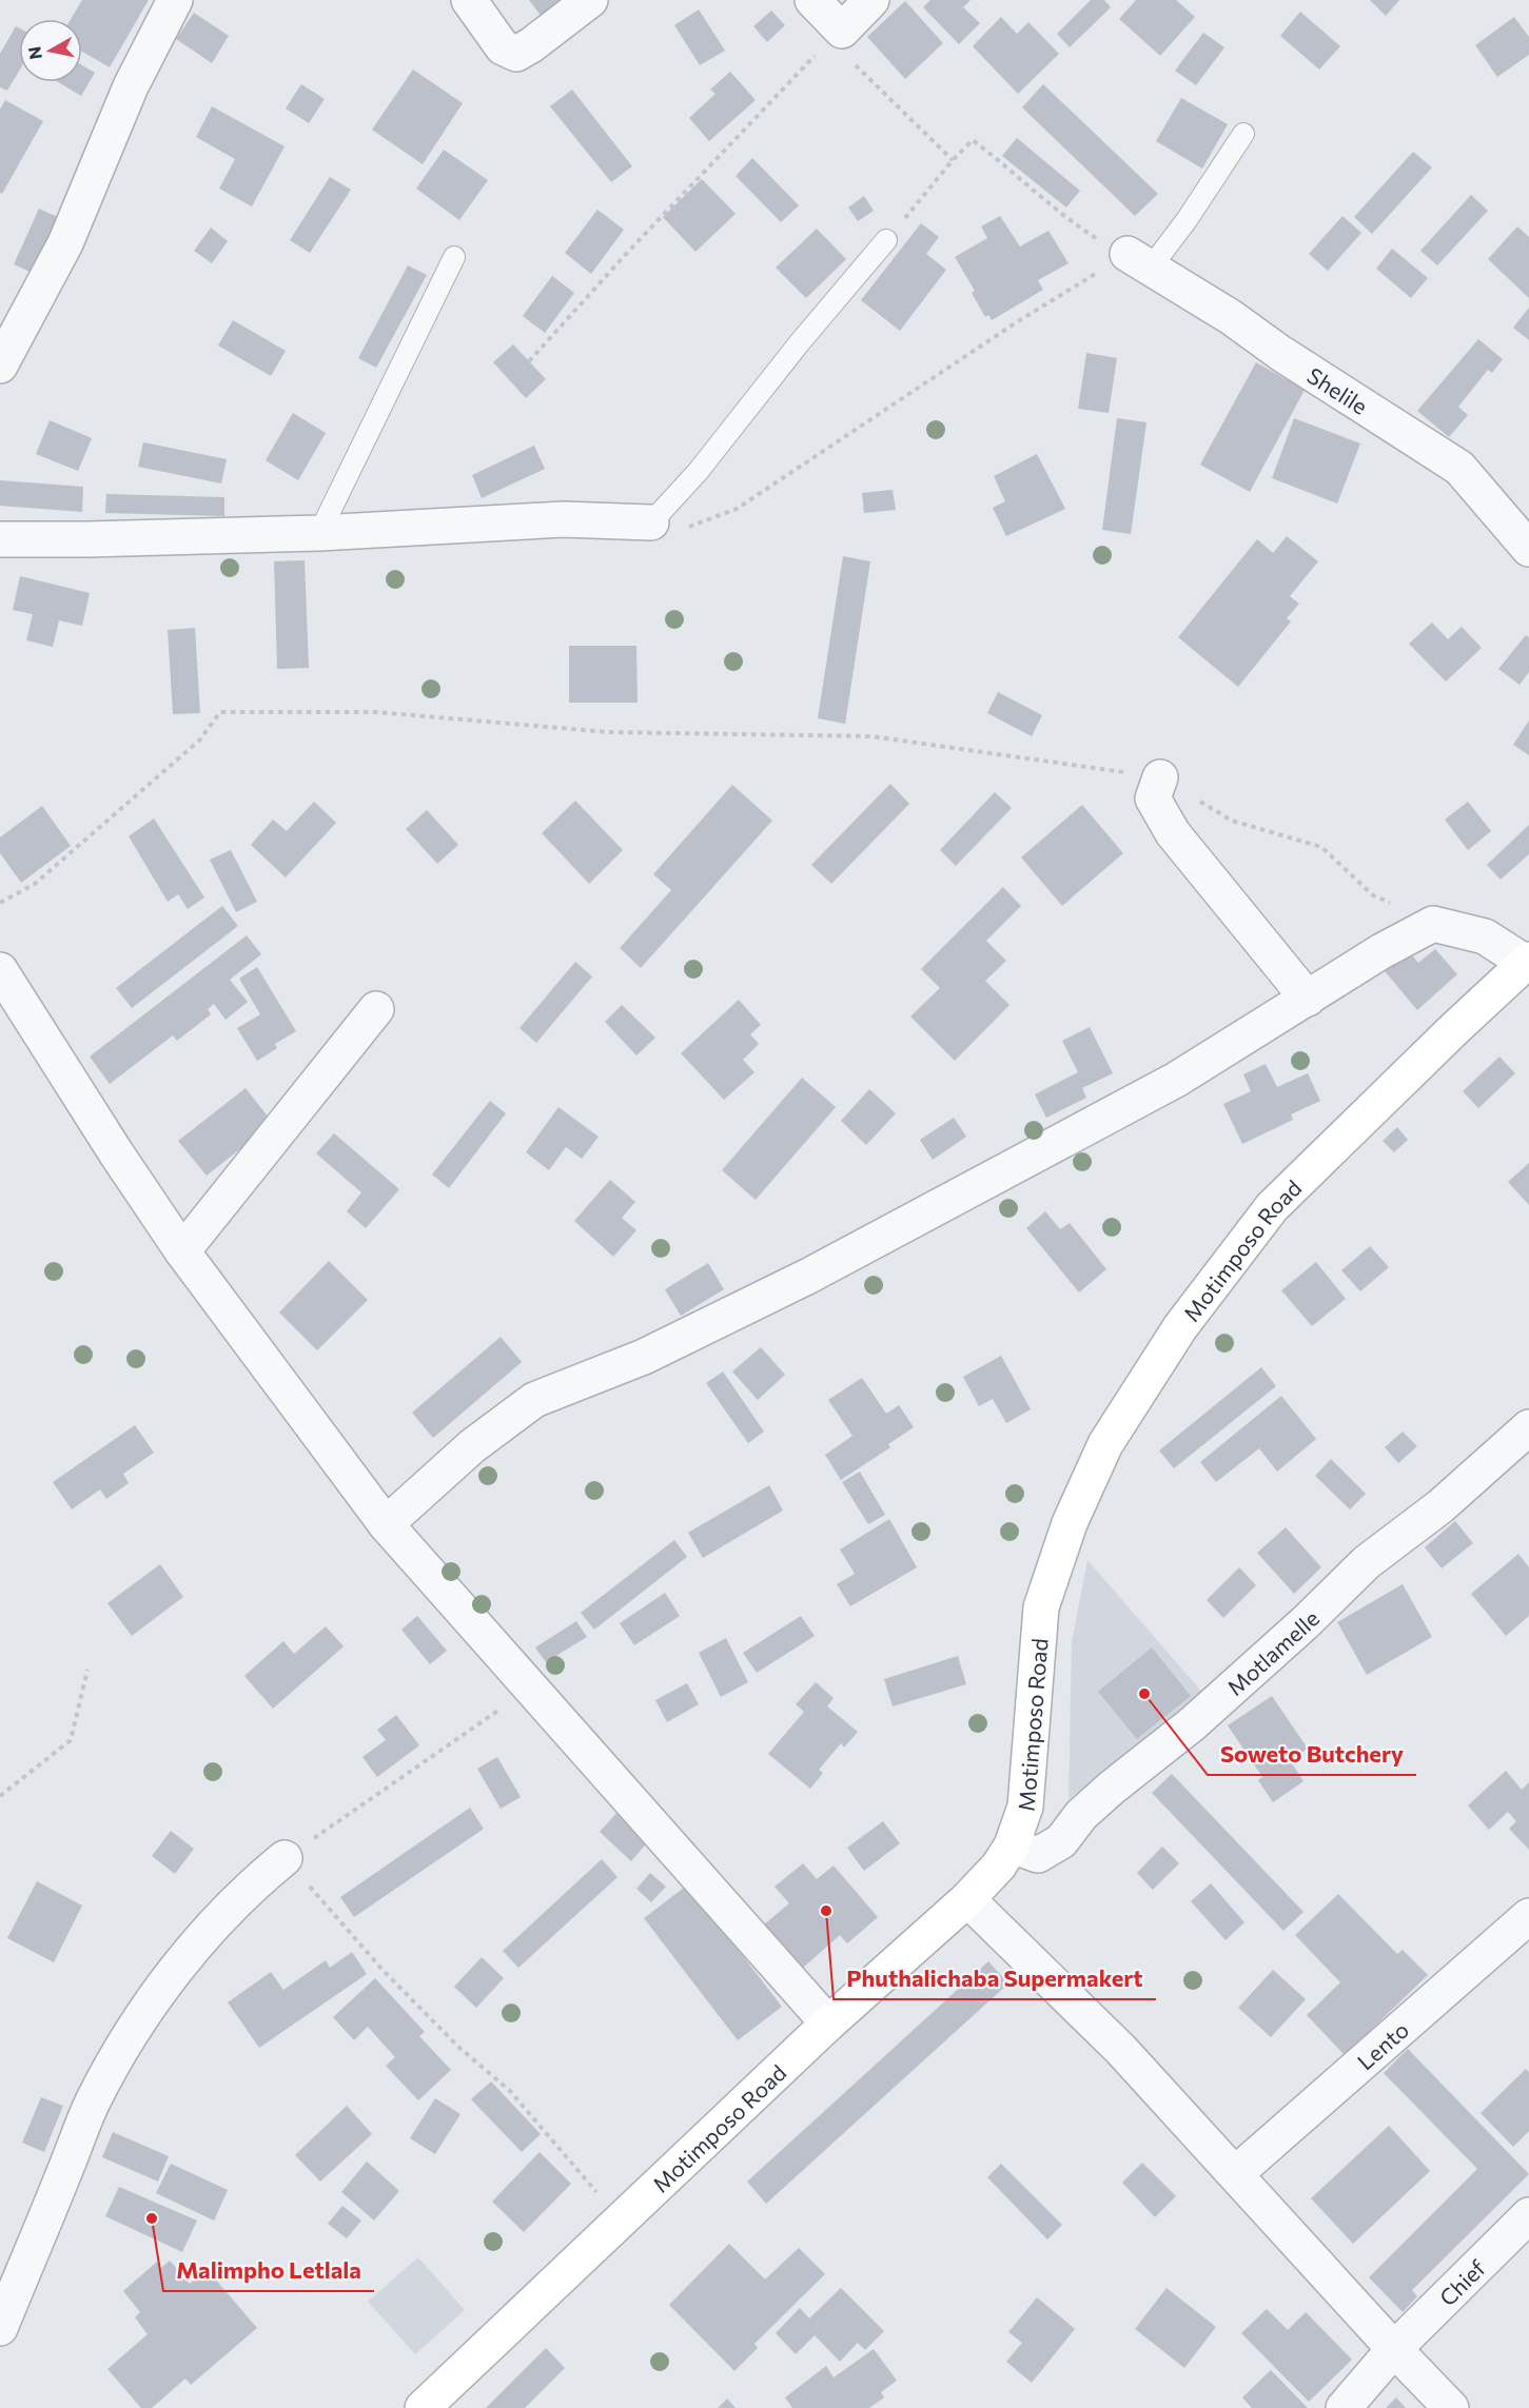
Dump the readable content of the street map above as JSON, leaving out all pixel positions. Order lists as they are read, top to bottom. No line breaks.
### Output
{"streets":{"street":["Shelile","Motimposo Road","Motlamelle","Lento","Chief"]},"crossings":[["Motimposo Road","Motlamelle"]],"places":["Soweto Butchery","Phuthalichaba Supermakert","Malimpho Letlala"],"north":"left"}
